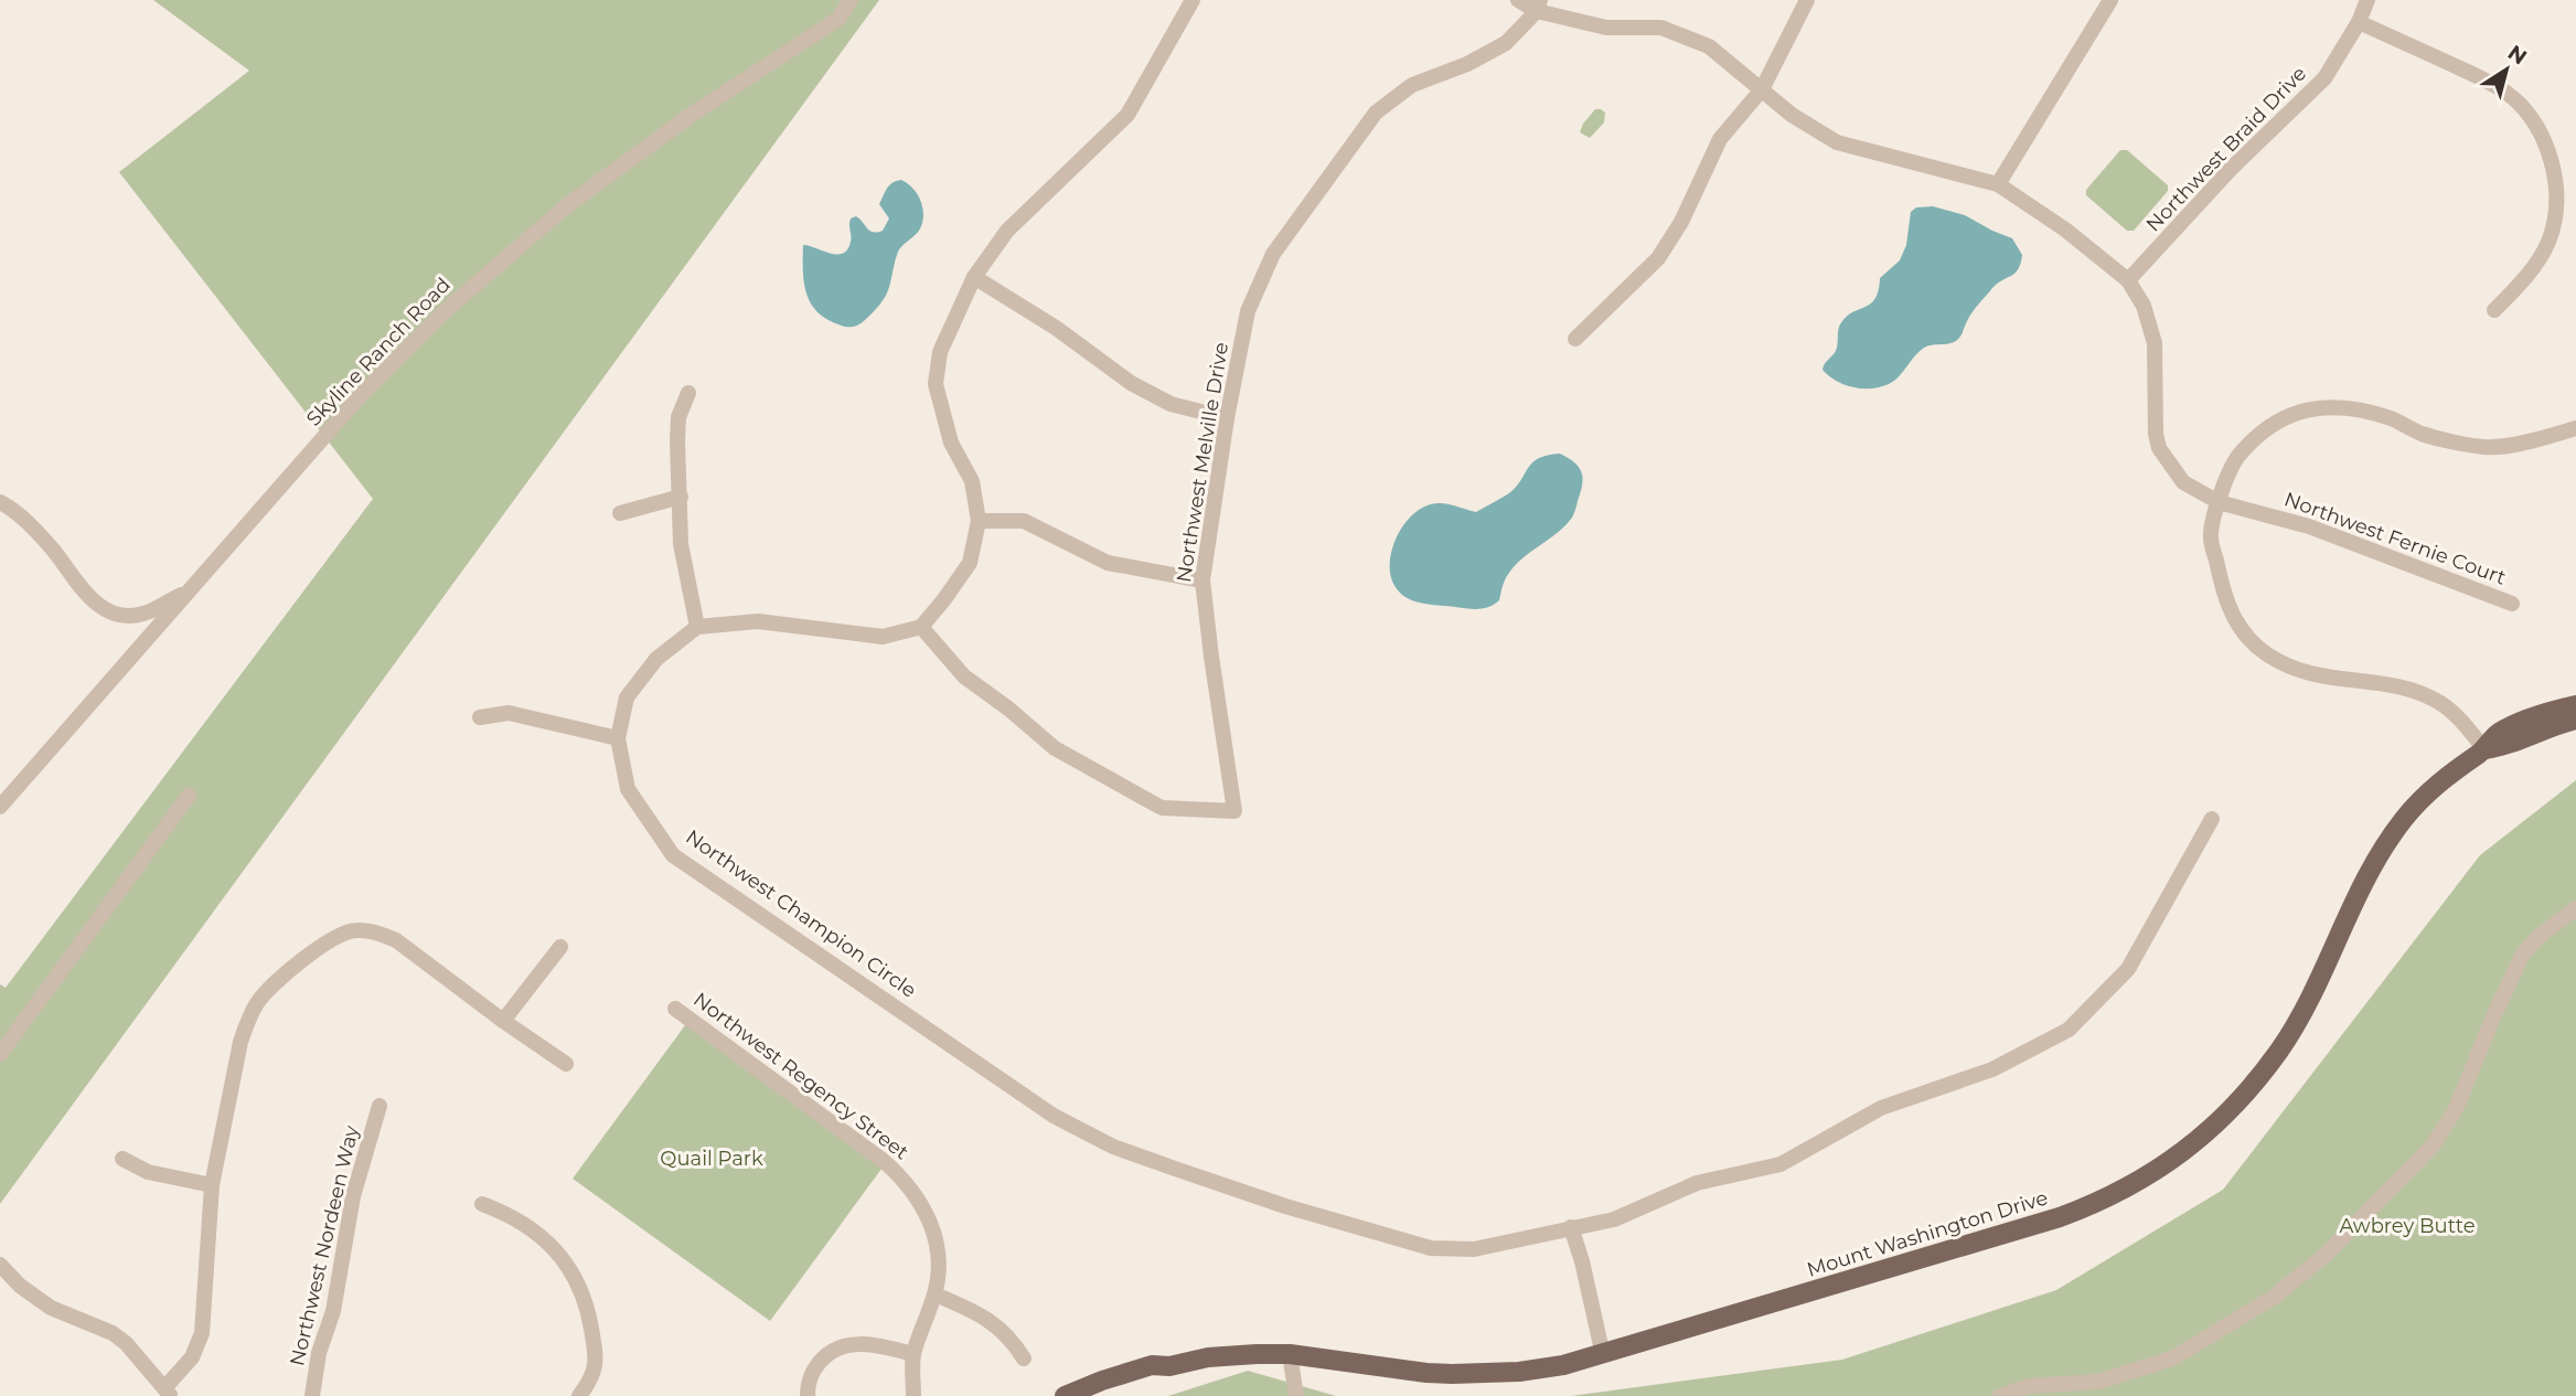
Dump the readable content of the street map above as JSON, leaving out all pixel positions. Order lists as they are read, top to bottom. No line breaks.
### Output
{"streets":{"main road":["Mount Washington Drive"],"street":["Northwest Braid Drive","Skyline Ranch Road","Northwest Melville Drive","Northwest Fernie Court","Northwest Champion Circle","Northwest Regency Street","Northwest Nordeen Way"]},"parks":["Quail Park","Awbrey Butte"],"north":"top right"}
